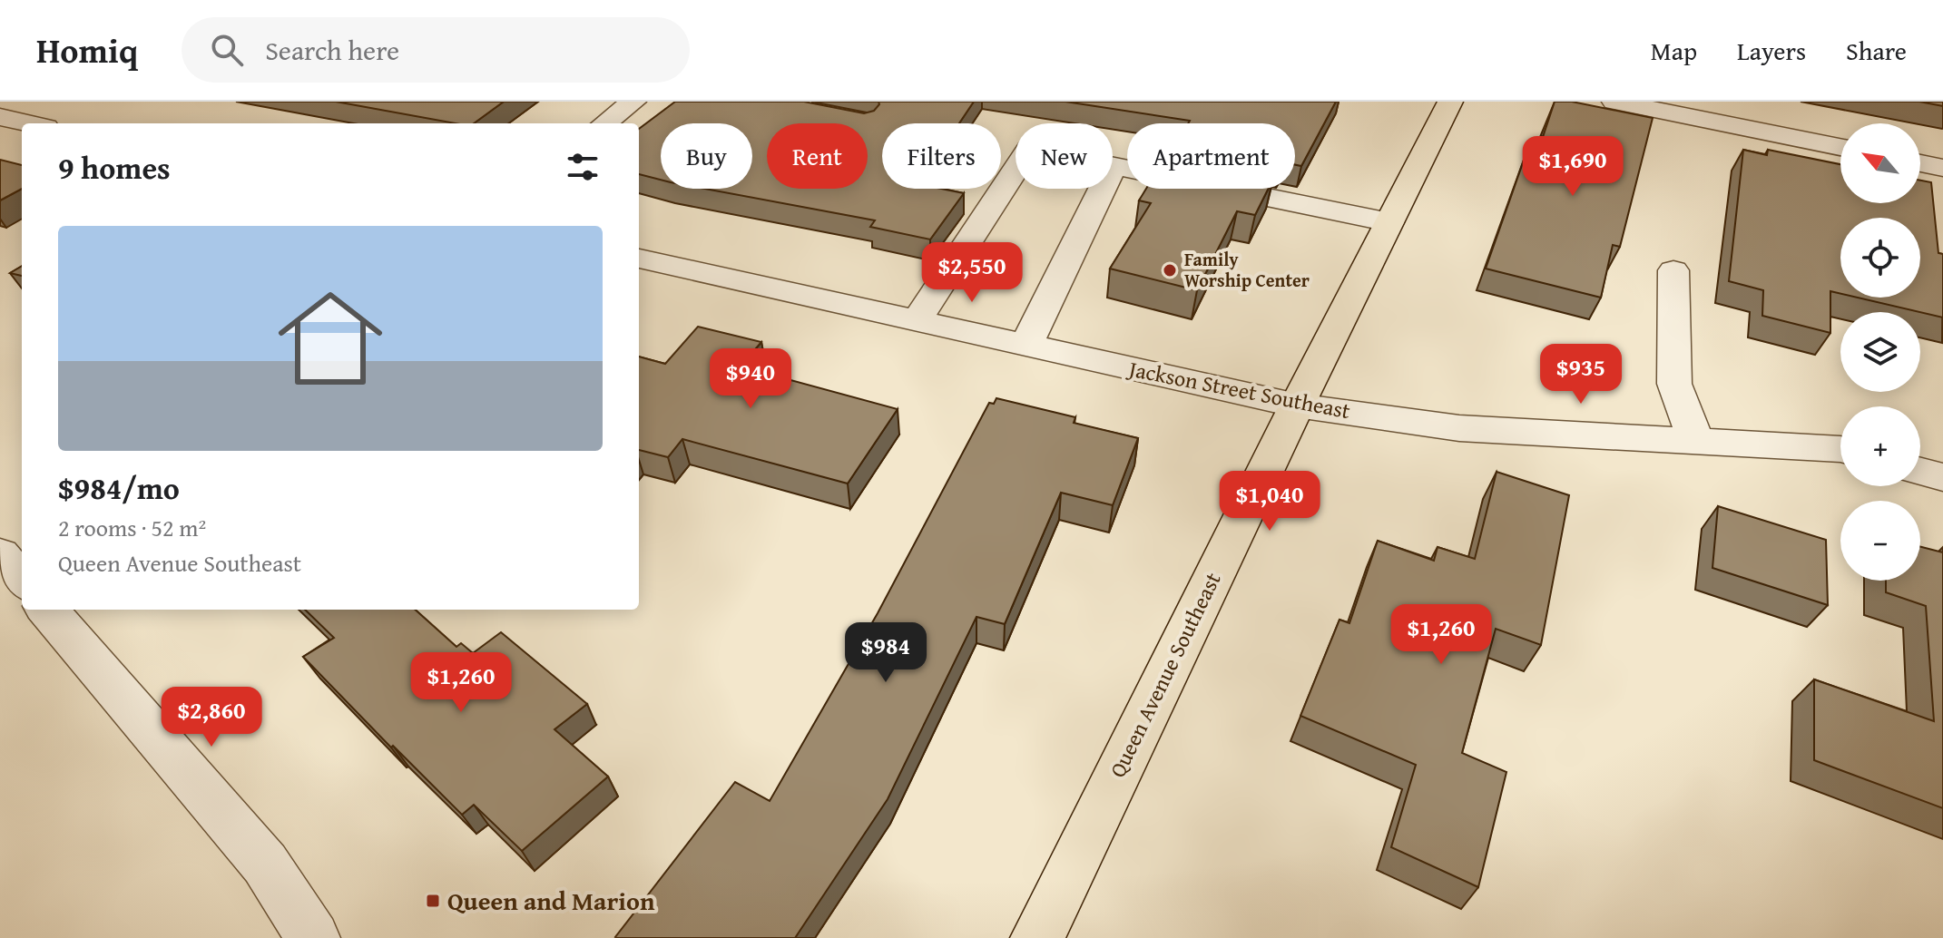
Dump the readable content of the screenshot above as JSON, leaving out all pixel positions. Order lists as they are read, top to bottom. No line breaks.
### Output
{"streets":{"main road":["Queen Avenue Southeast"],"street":["Jackson Street Southeast"]},"crossings":[["Jackson Street Southeast","Queen Avenue Southeast"]],"places":{"other":["Family Worship Center"],"transit":["Queen and Marion"]},"north":"top left","page":{"header":"Homiq","search":"Search here","nav":["Map","Layers","Share"],"map_buttons":["+","−"],"chip":["Buy","Rent","Filters","New","Apartment"],"heading":"9 homes","price":["$1,690","$2,550","$935","$940","$1,040","$1,260","$984","$1,260","$2,860"],"list":[{"name":"$984/mo","note":"2 rooms · 52 m² · Queen Avenue Southeast"}]}}
